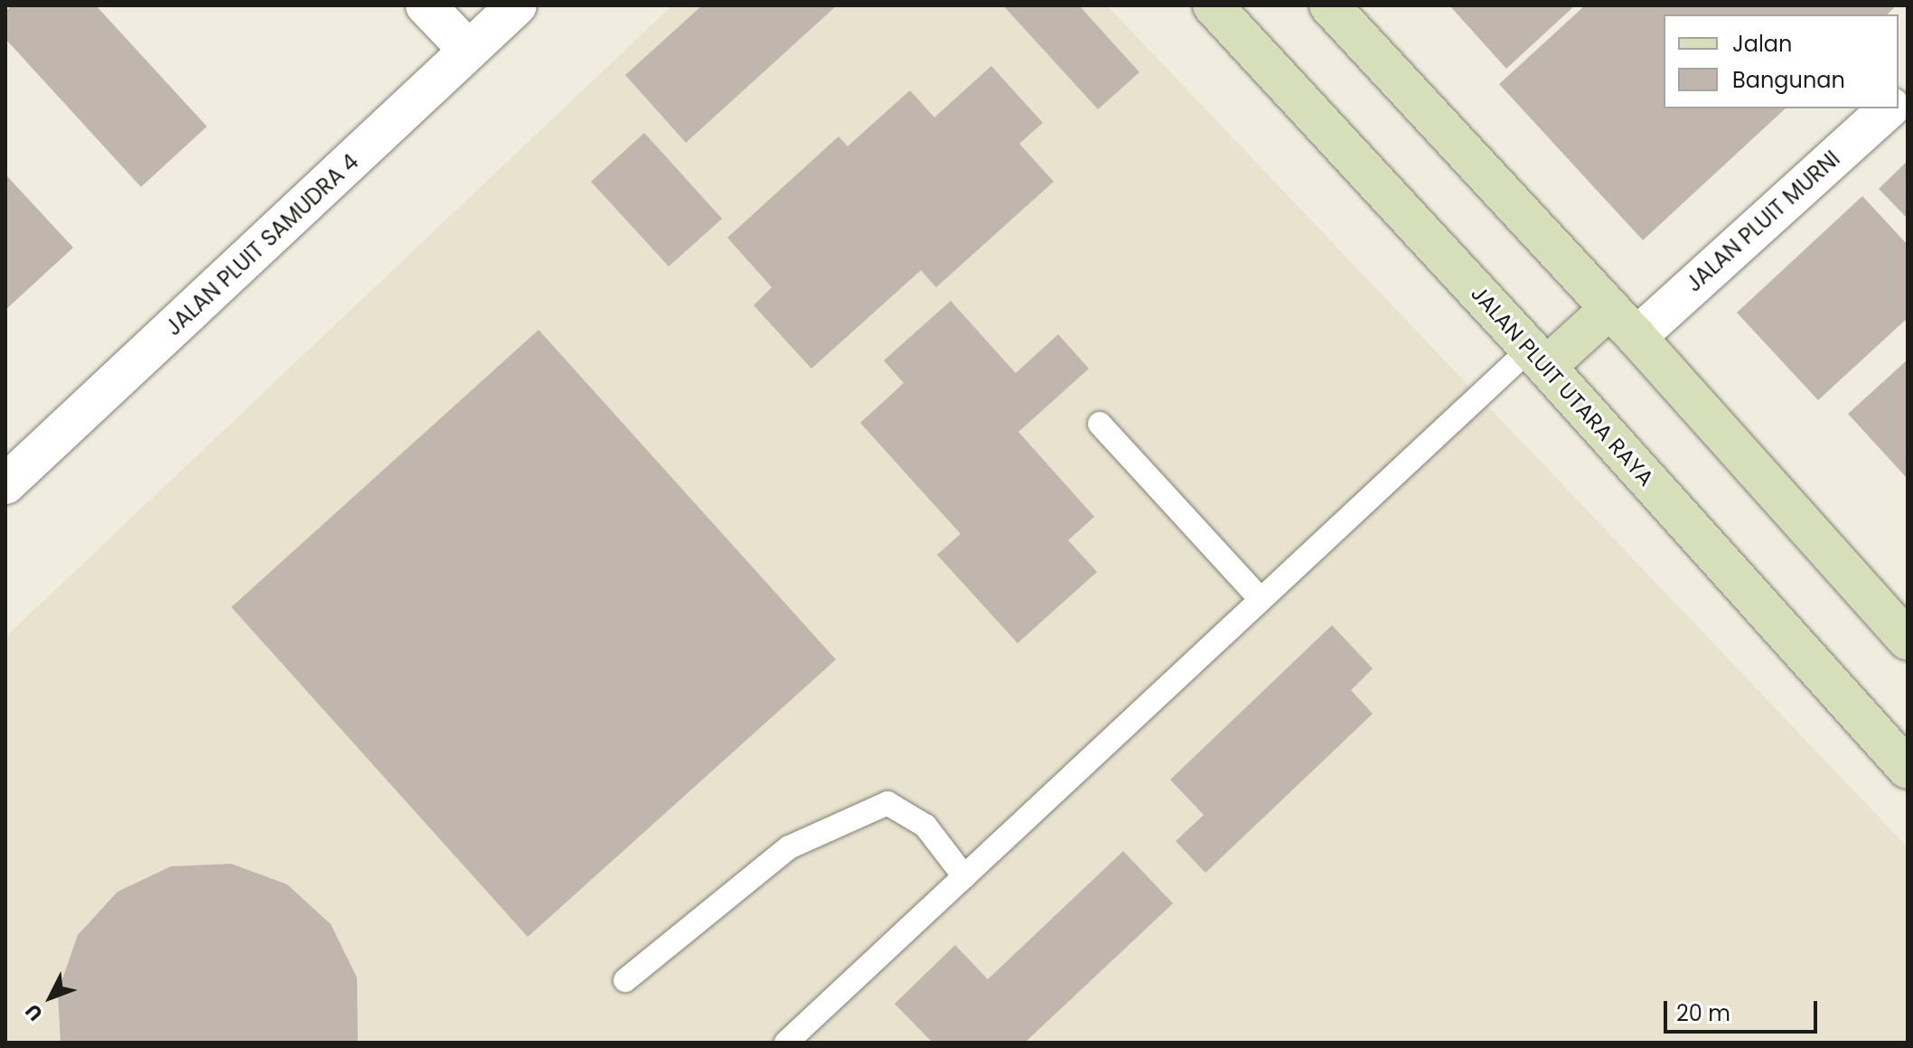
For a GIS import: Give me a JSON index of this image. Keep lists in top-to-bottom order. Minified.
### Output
{"streets":{"street":["JALAN PLUIT MURNI","JALAN PLUIT SAMUDRA 4","JALAN PLUIT UTARA RAYA"]},"legend":["Jalan","Bangunan"],"scale_bar":"20 m","north":"bottom left"}
